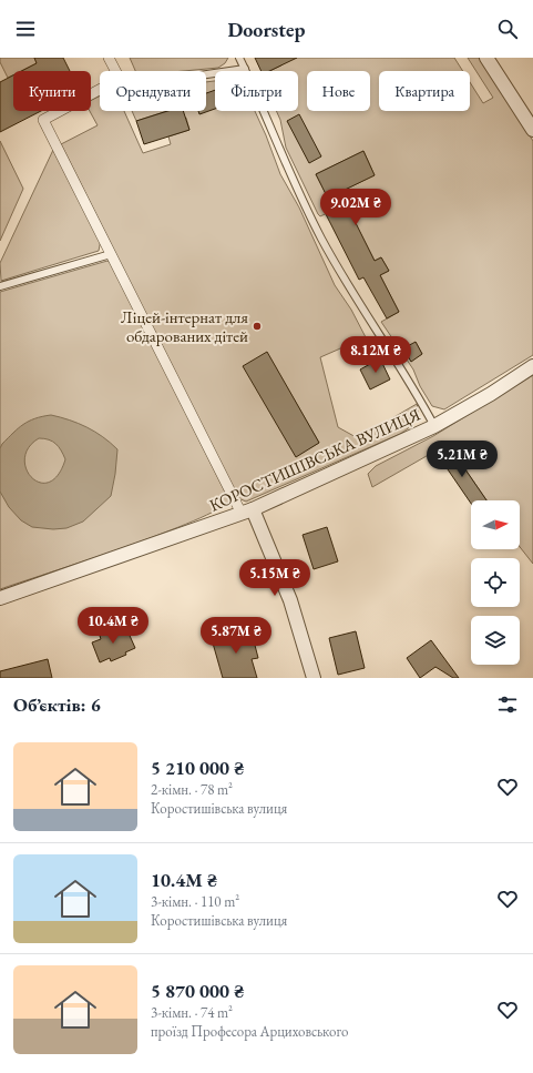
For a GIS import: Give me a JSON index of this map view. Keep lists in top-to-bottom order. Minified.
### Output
{"streets":{"street":["КОРОСТИШІВСЬКА ВУЛИЦЯ"]},"places":["Ліцей-інтернат для обдарованих дітей"],"north":"right","page":{"header":"Doorstep","chip":["Купити","Орендувати","Фільтри","Нове","Квартира"],"price":["9.02M ₴","8.12M ₴","5.21M ₴","5.15M ₴","10.4M ₴","5.87M ₴"],"heading":"Об’єктів: 6","list":[{"name":"5 210 000 ₴","note":"2-кімн. · 78 m² · Коростишівська вулиця"},{"name":"10.4M ₴","note":"3-кімн. · 110 m² · Коростишівська вулиця"},{"name":"5 870 000 ₴","note":"3-кімн. · 74 m² · проїзд Професора Арциховського"}]}}
